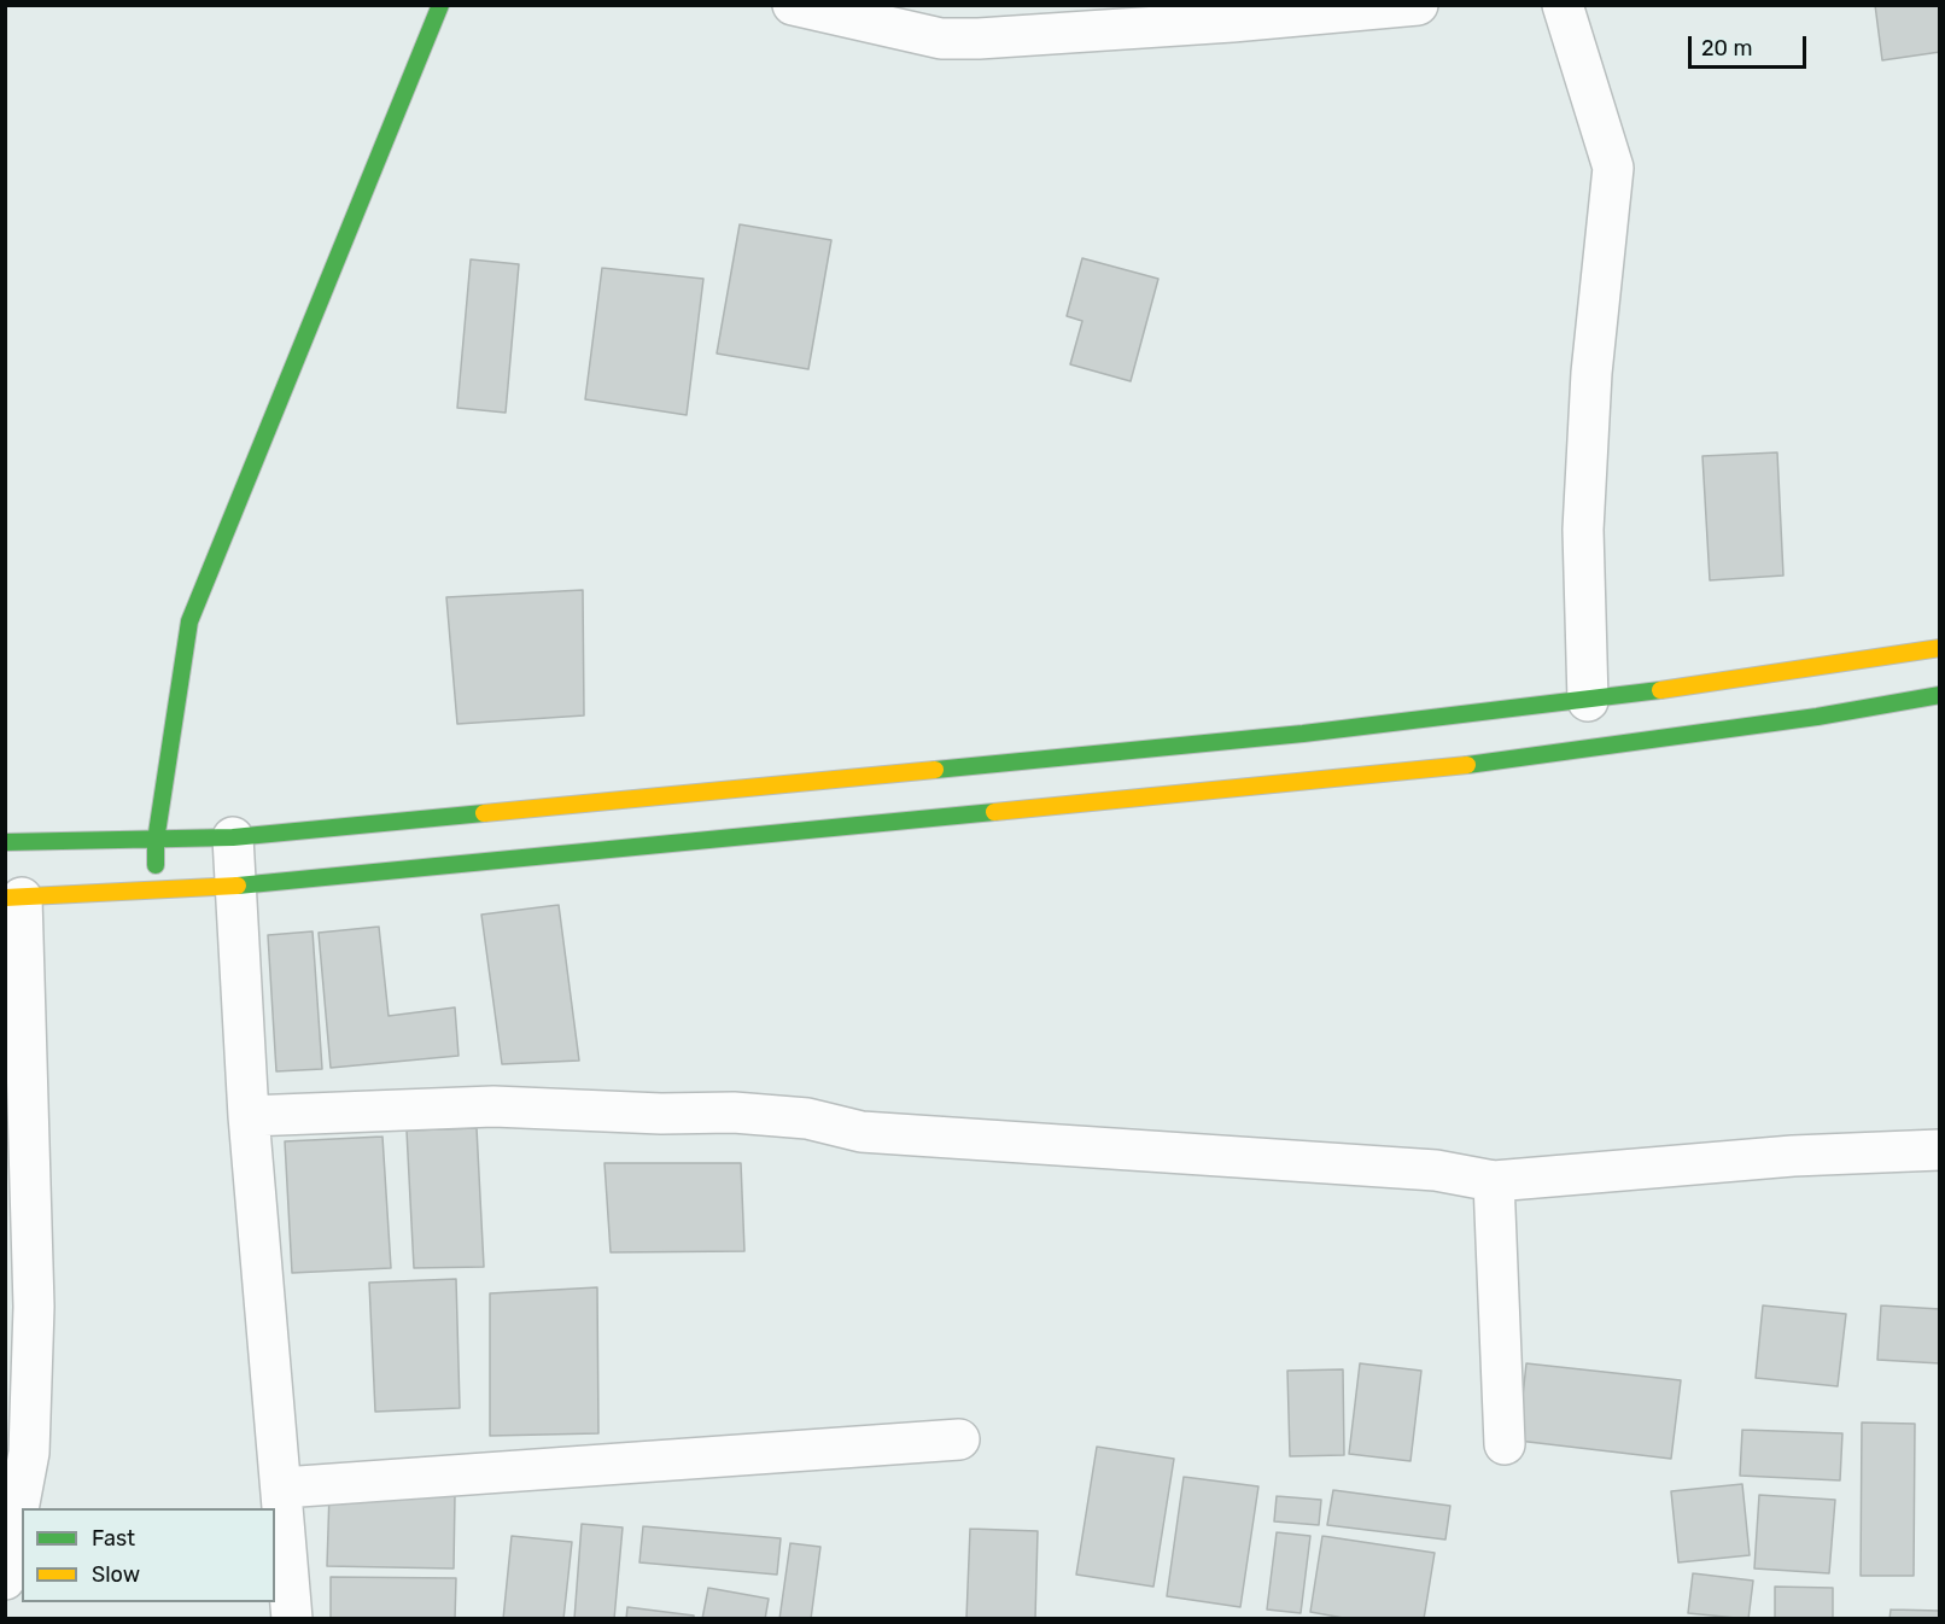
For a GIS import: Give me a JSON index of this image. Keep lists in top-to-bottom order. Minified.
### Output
{"legend":["Fast","Slow"],"scale_bar":"20 m"}
